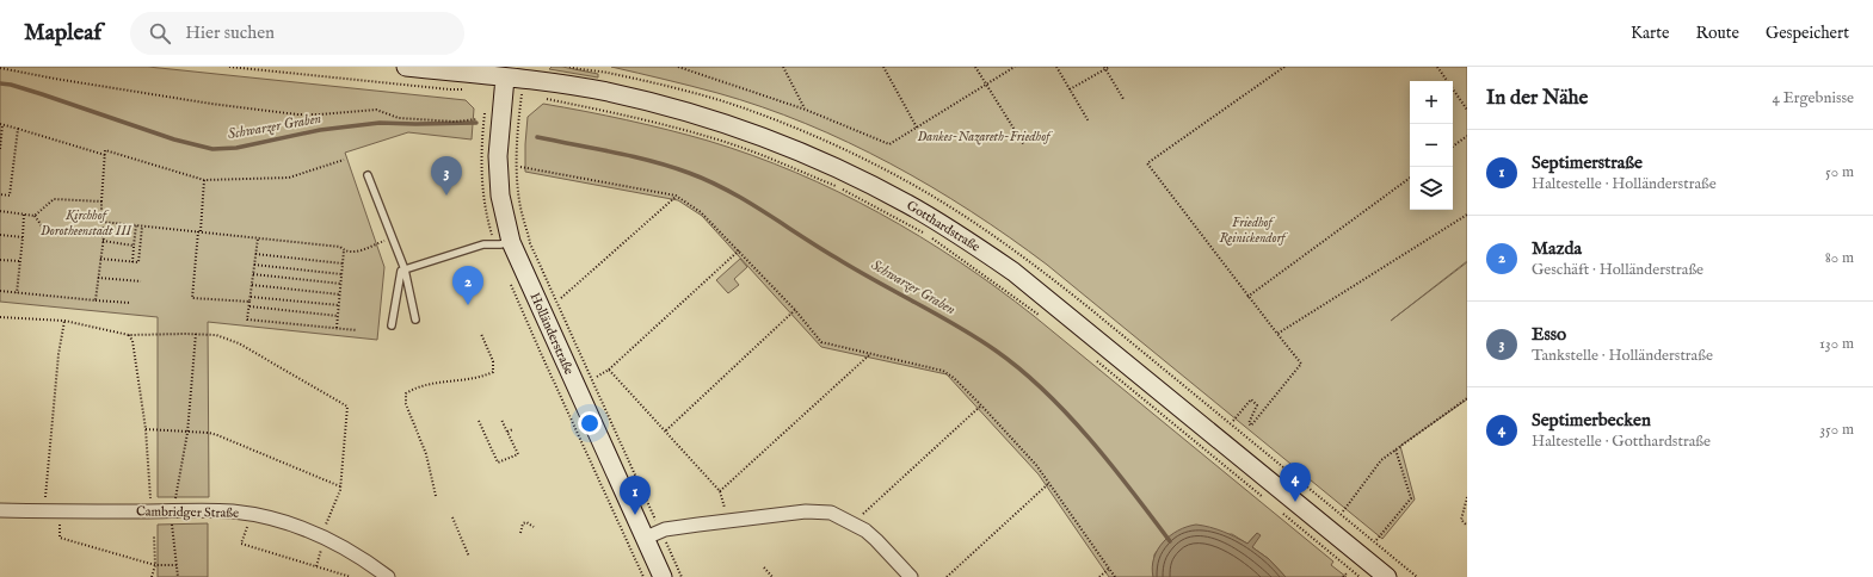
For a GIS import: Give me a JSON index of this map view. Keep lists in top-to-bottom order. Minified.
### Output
{"streets":{"main road":["Gotthardstraße","Holländerstraße"],"street":["Cambridger Straße"]},"crossings":[["Gotthardstraße","Holländerstraße"]],"water":["Schwarzer Graben"],"parks":["Dankes-Nazareth-Friedhof","Kirchhof Dorotheenstadt III","Friedhof Reinickendorf"],"page":{"header":"Mapleaf","search":"Hier suchen","nav":["Karte","Route","Gespeichert"],"heading":["In der Nähe","4 Ergebnisse"],"map_buttons":["+","−"],"list":[{"mark":"1","name":"Septimerstraße","note":"Haltestelle · Holländerstraße","value":"50 m"},{"mark":"2","name":"Mazda","note":"Geschäft · Holländerstraße","value":"80 m"},{"mark":"3","name":"Esso","note":"Tankstelle · Holländerstraße","value":"130 m"},{"mark":"4","name":"Septimerbecken","note":"Haltestelle · Gotthardstraße","value":"350 m"}],"pins":["3","2","4","1"]}}
